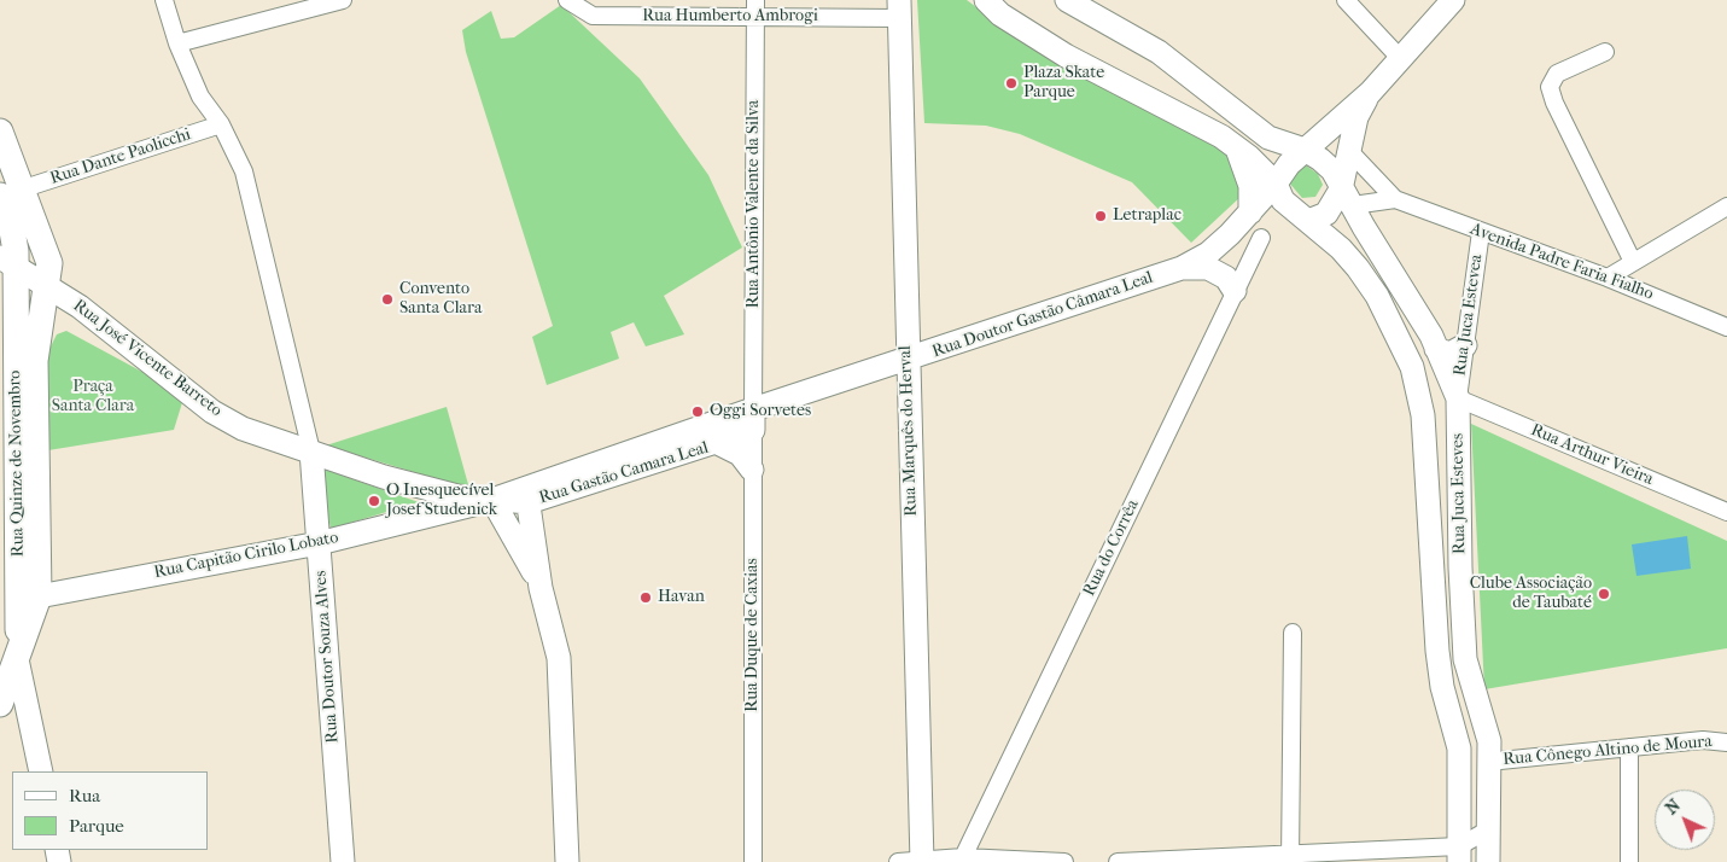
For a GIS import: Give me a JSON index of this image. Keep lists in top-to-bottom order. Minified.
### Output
{"streets":{"main road":["Rua Doutor Gastão Câmara Leal","Rua José Vicente Barreto","Rua Marquês do Herval","Rua Quinze de Novembro","Rua Gastão Camara Leal","Rua Juca Esteves","Rua Capitão Cirilo Lobato","Rua Doutor Souza Alves"],"street":["Rua Humberto Ambrogi","Rua Dante Paolicchi","Rua Antônio Valente da Silva","Avenida Padre Faria Fialho","Rua Juca Estevea","Rua Arthur Vieira","Rua do Corrêa","Rua Duque de Caxias","Rua Cônego Altino de Moura"]},"crossings":[["Rua Humberto Ambrogi","Rua Antônio Valente da Silva"],["Rua Humberto Ambrogi","Rua Marquês do Herval"],["Rua Dante Paolicchi","Rua Quinze de Novembro"],["Rua Antônio Valente da Silva","Rua Doutor Gastão Câmara Leal"],["Rua Antônio Valente da Silva","Rua Gastão Camara Leal"],["Rua Antônio Valente da Silva","Rua Duque de Caxias"],["Avenida Padre Faria Fialho","Rua Doutor Gastão Câmara Leal"],["Avenida Padre Faria Fialho","Rua Juca Estevea"],["Avenida Padre Faria Fialho","Rua Juca Esteves"],["Rua Doutor Gastão Câmara Leal","Rua Marquês do Herval"],["Rua Doutor Gastão Câmara Leal","Rua Gastão Camara Leal"],["Rua Doutor Gastão Câmara Leal","Rua Juca Esteves"],["Rua Doutor Gastão Câmara Leal","Rua do Corrêa"],["Rua Doutor Gastão Câmara Leal","Rua Duque de Caxias"],["Rua Juca Estevea","Rua Arthur Vieira"],["Rua Juca Estevea","Rua Juca Esteves"],["Rua José Vicente Barreto","Rua Quinze de Novembro"],["Rua José Vicente Barreto","Rua Gastão Camara Leal"],["Rua José Vicente Barreto","Rua Capitão Cirilo Lobato"],["Rua José Vicente Barreto","Rua Doutor Souza Alves"],["Rua Arthur Vieira","Rua Juca Esteves"],["Rua Quinze de Novembro","Rua Capitão Cirilo Lobato"],["Rua Gastão Camara Leal","Rua Capitão Cirilo Lobato"],["Rua Gastão Camara Leal","Rua Duque de Caxias"],["Rua Juca Esteves","Rua Cônego Altino de Moura"],["Rua Capitão Cirilo Lobato","Rua Doutor Souza Alves"]],"parks":["Praça Santa Clara"],"places":["Plaza Skate Parque","Letraplac","Convento Santa Clara","Oggi Sorvetes","O Inesquecível Josef Studenick","Clube Associação de Taubaté","Havan"],"legend":["Rua","Parque"],"north":"top left"}
